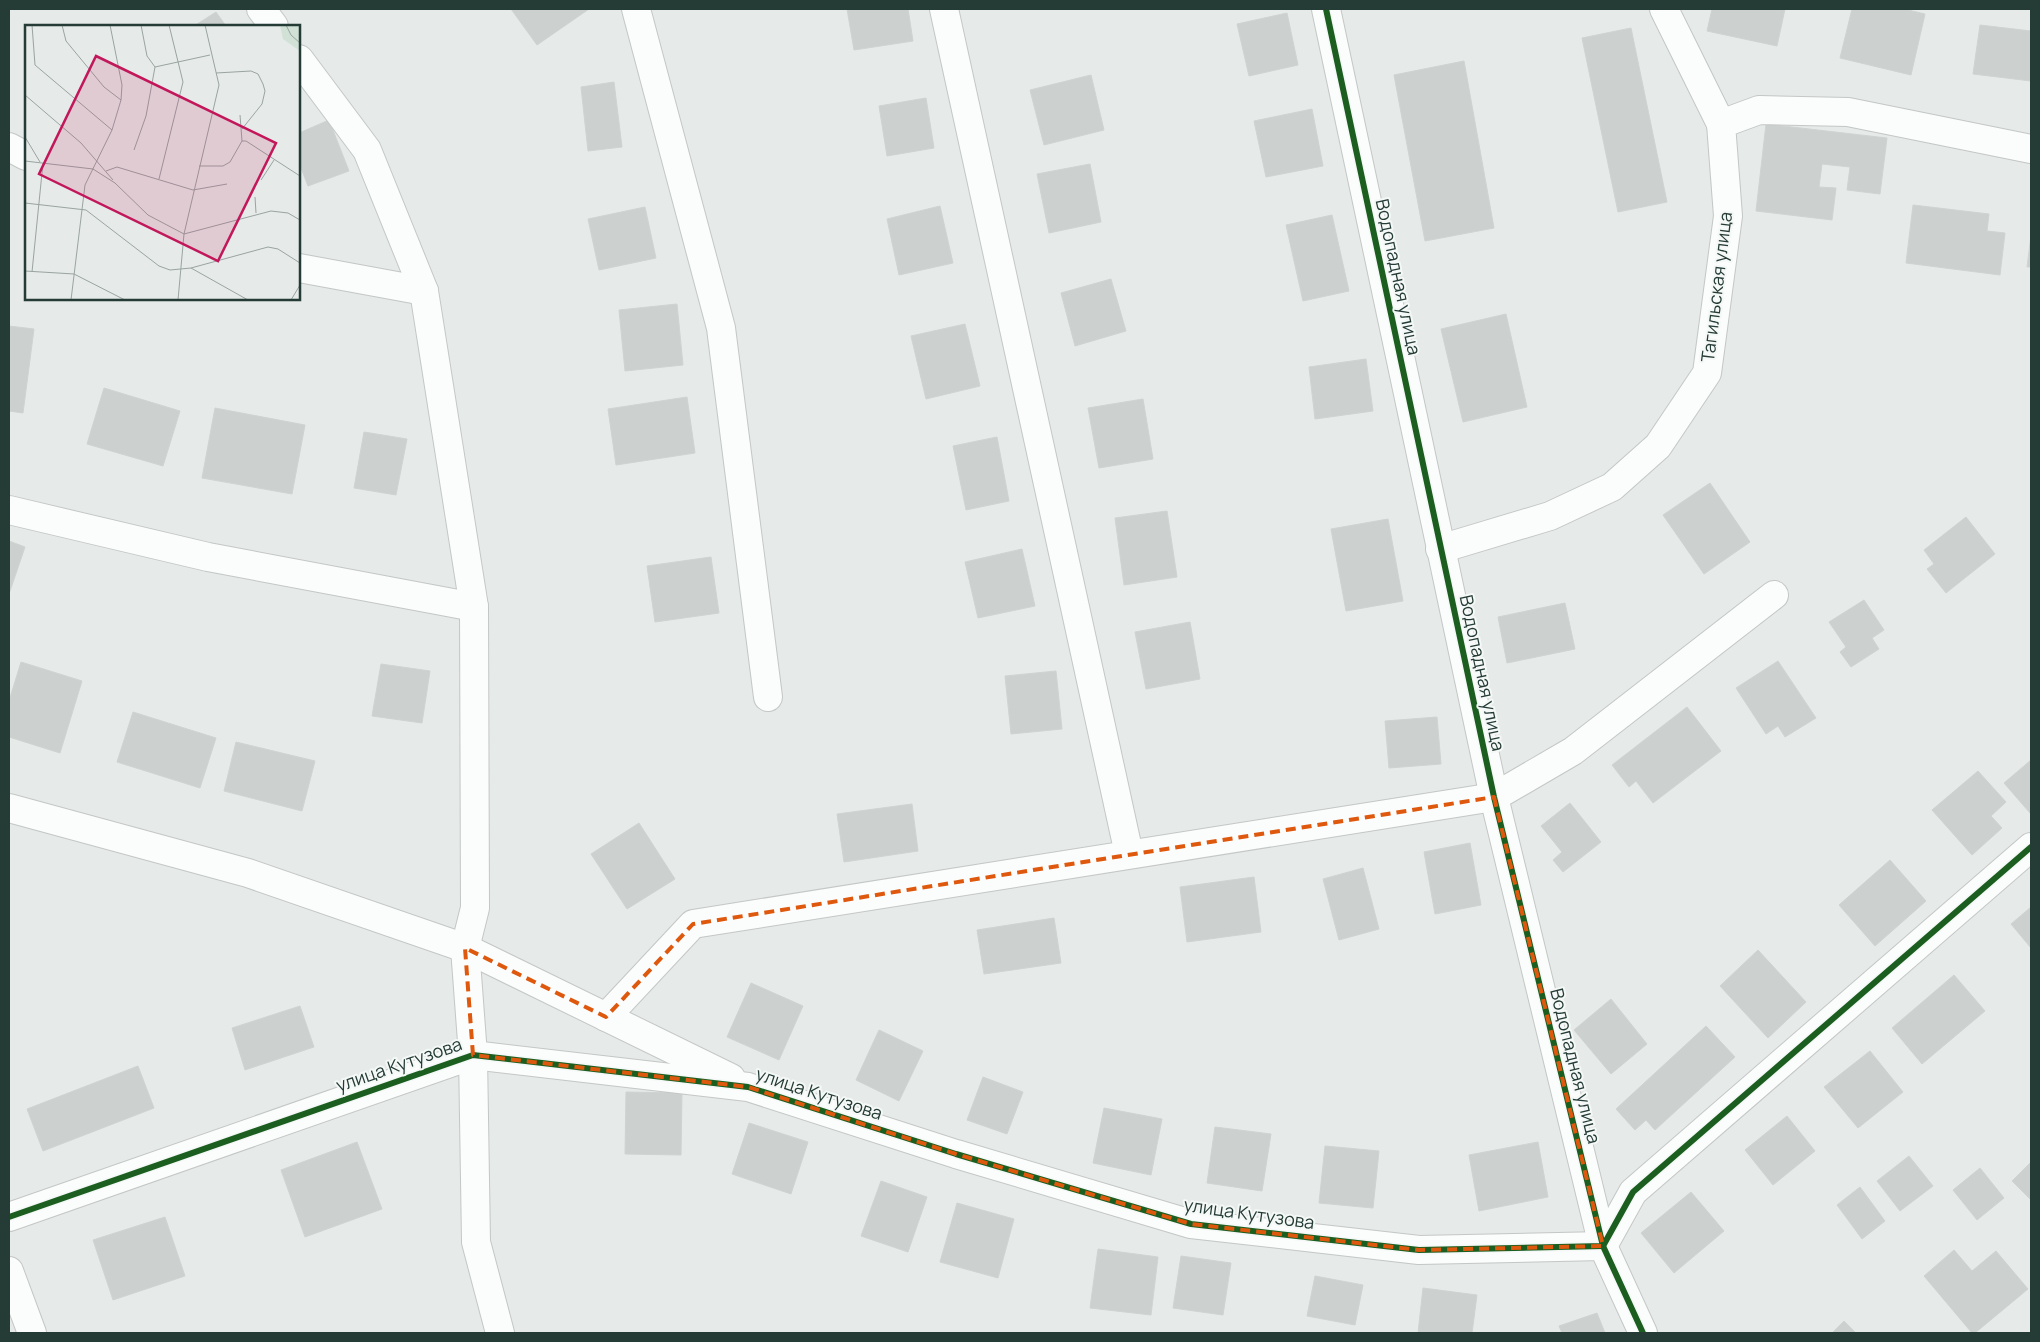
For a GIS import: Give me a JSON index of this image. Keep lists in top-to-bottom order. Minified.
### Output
{"streets":{"street":["Водопадная улица","Тагильская улица","улица Кутузова"]},"crossings":[["Водопадная улица","Тагильская улица"],["Водопадная улица","улица Кутузова"]]}
